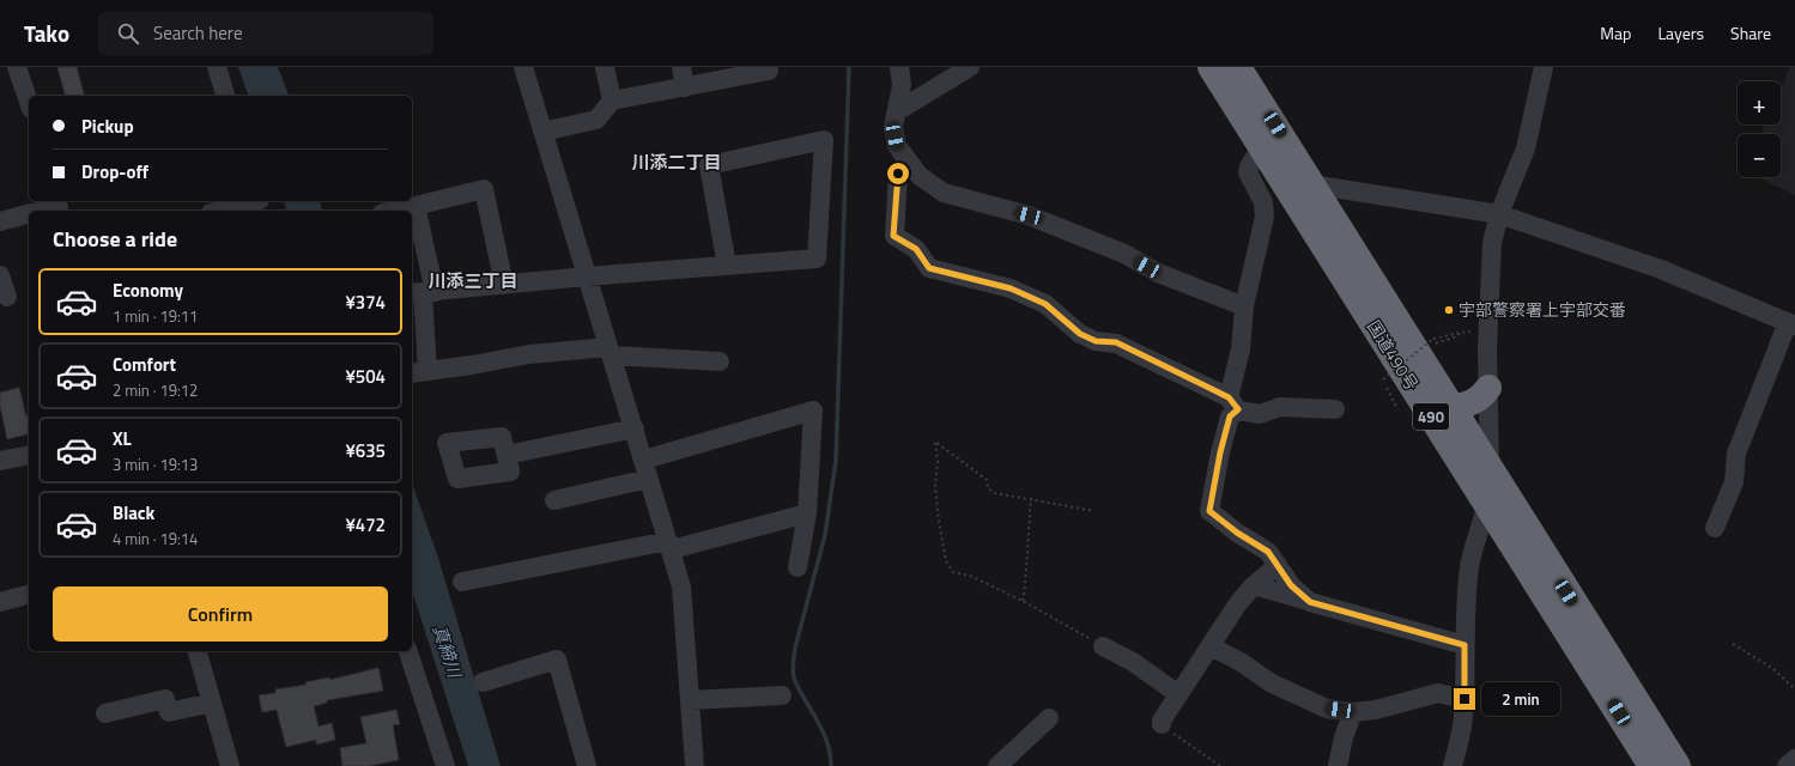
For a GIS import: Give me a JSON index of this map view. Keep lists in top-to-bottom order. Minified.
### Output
{"streets":{"highway":["国道490号","490"]},"districts":["川添二丁目","川添三丁目"],"water":["真締川"],"places":["宇部警察署上宇部交番"],"page":{"header":"Tako","search":"Search here","nav":["Map","Layers","Share"],"map_buttons":["+","−"],"banner":["Pickup","Drop-off"],"heading":"Choose a ride","list":[{"name":"Economy","note":"1 min · 19:11","value":"¥374"},{"name":"Comfort","note":"2 min · 19:12","value":"¥504"},{"name":"XL","note":"3 min · 19:13","value":"¥635"},{"name":"Black","note":"4 min · 19:14","value":"¥472"}],"buttons":"Confirm","bubble":"2 min"}}
